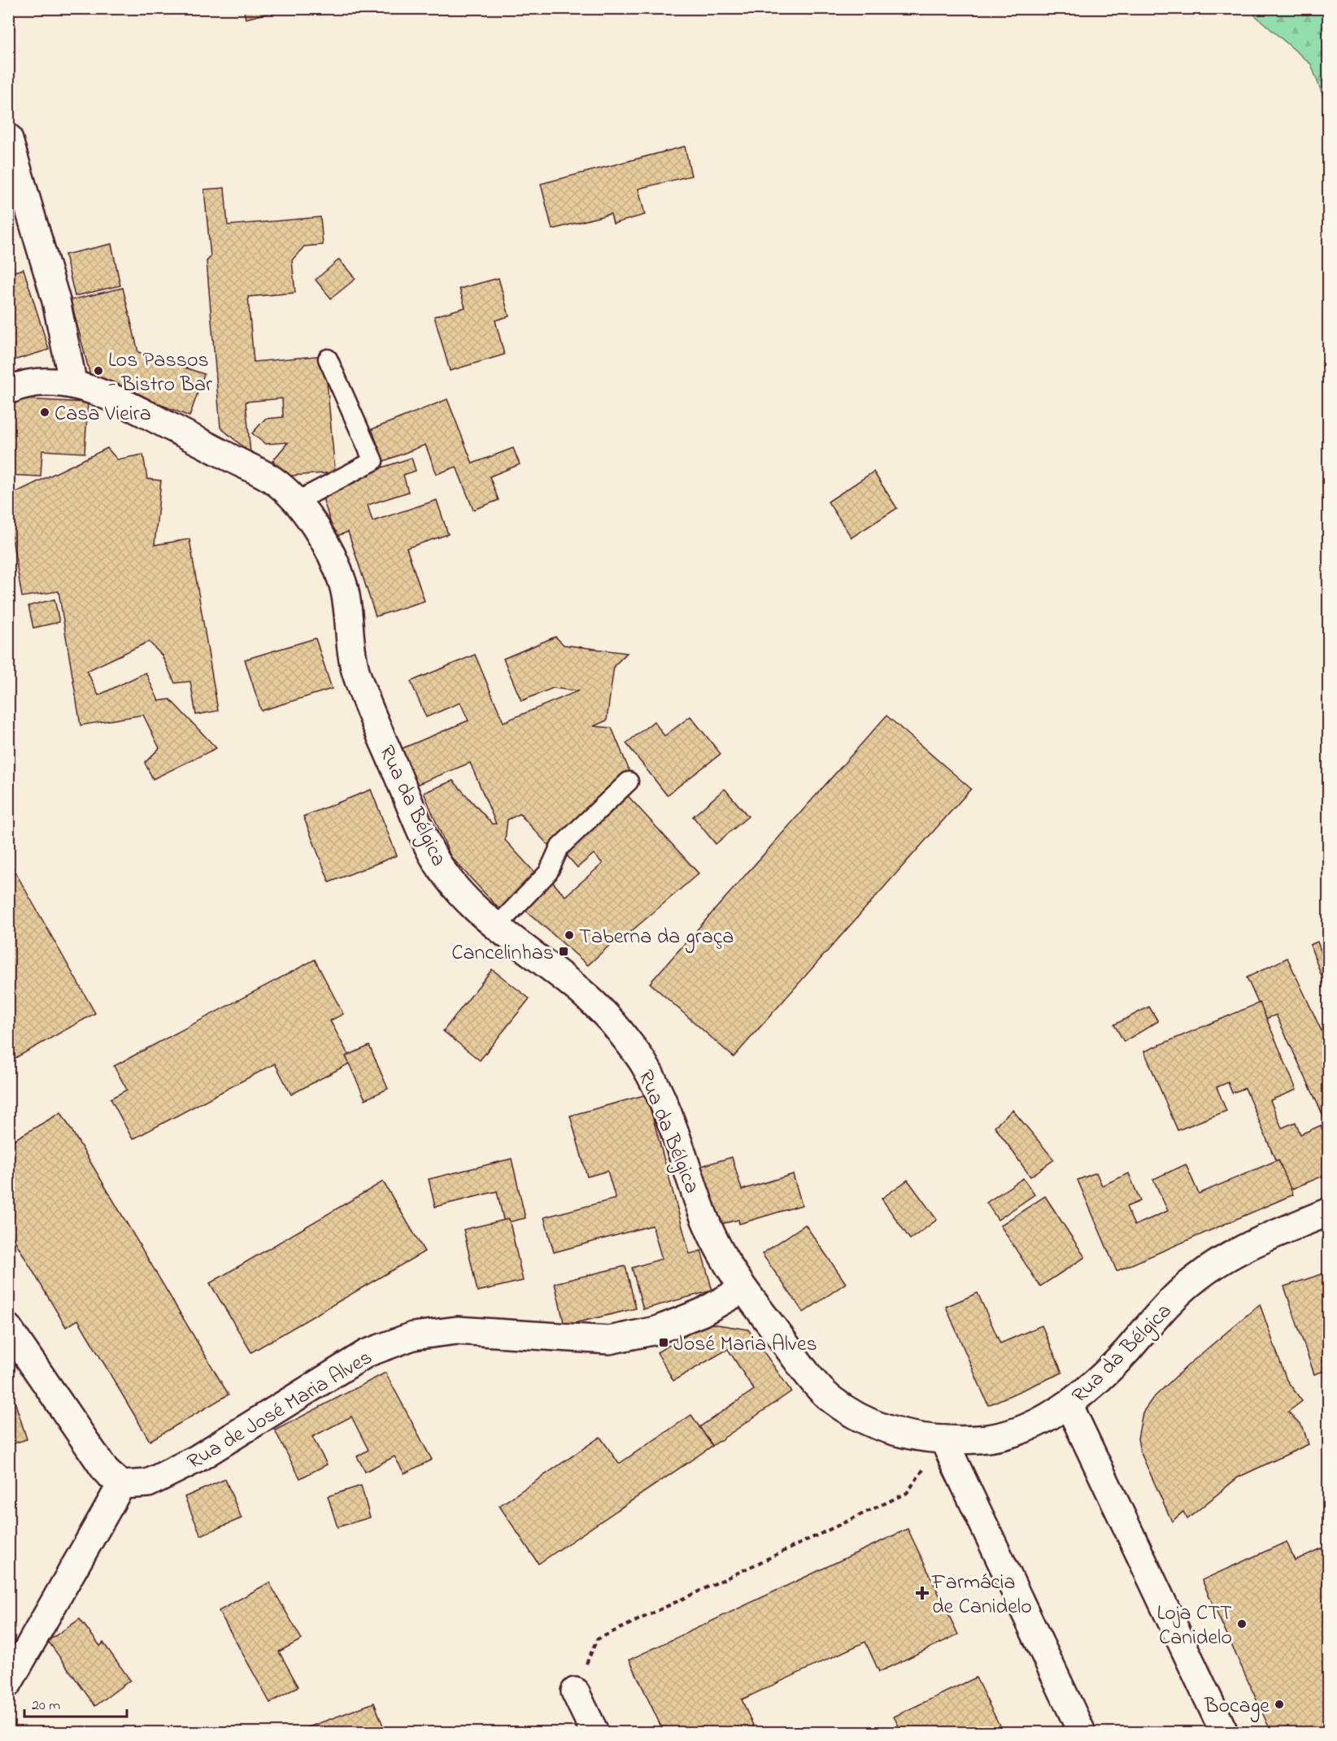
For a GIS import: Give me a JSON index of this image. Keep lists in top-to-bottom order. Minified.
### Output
{"streets":{"main road":["Rua da Bélgica","Rua de José Maria Alves"]},"crossings":[["Rua da Bélgica","Rua de José Maria Alves"]],"places":{"other":["Los Passos - Bistro Bar","Casa Vieira","Taberna da graça","Loja CTT Canidelo","Bocage"],"transit":["Cancelinhas","José Maria Alves"],"health":["Farmácia de Canidelo"]},"scale_bar":"20 m"}
